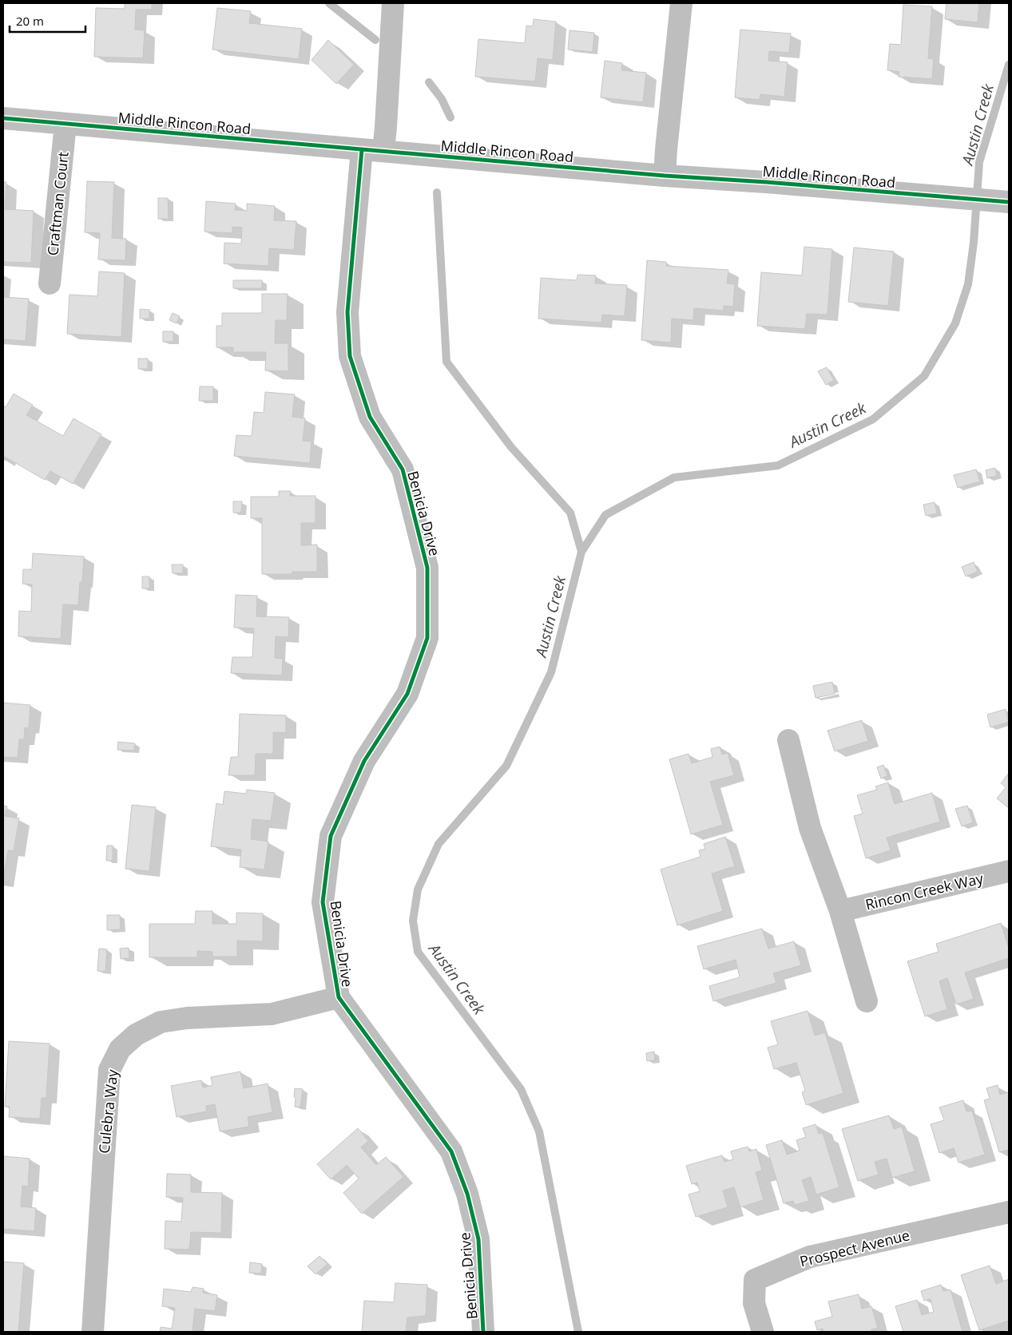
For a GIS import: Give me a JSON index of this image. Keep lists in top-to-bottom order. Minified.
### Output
{"streets":{"street":["Middle Rincon Road","Craftman Court","Benicia Drive","Rincon Creek Way","Culebra Way","Prospect Avenue"]},"crossings":[["Middle Rincon Road","Craftman Court"],["Middle Rincon Road","Benicia Drive"],["Benicia Drive","Culebra Way"]],"water":["Austin Creek"],"scale_bar":"20 m"}
